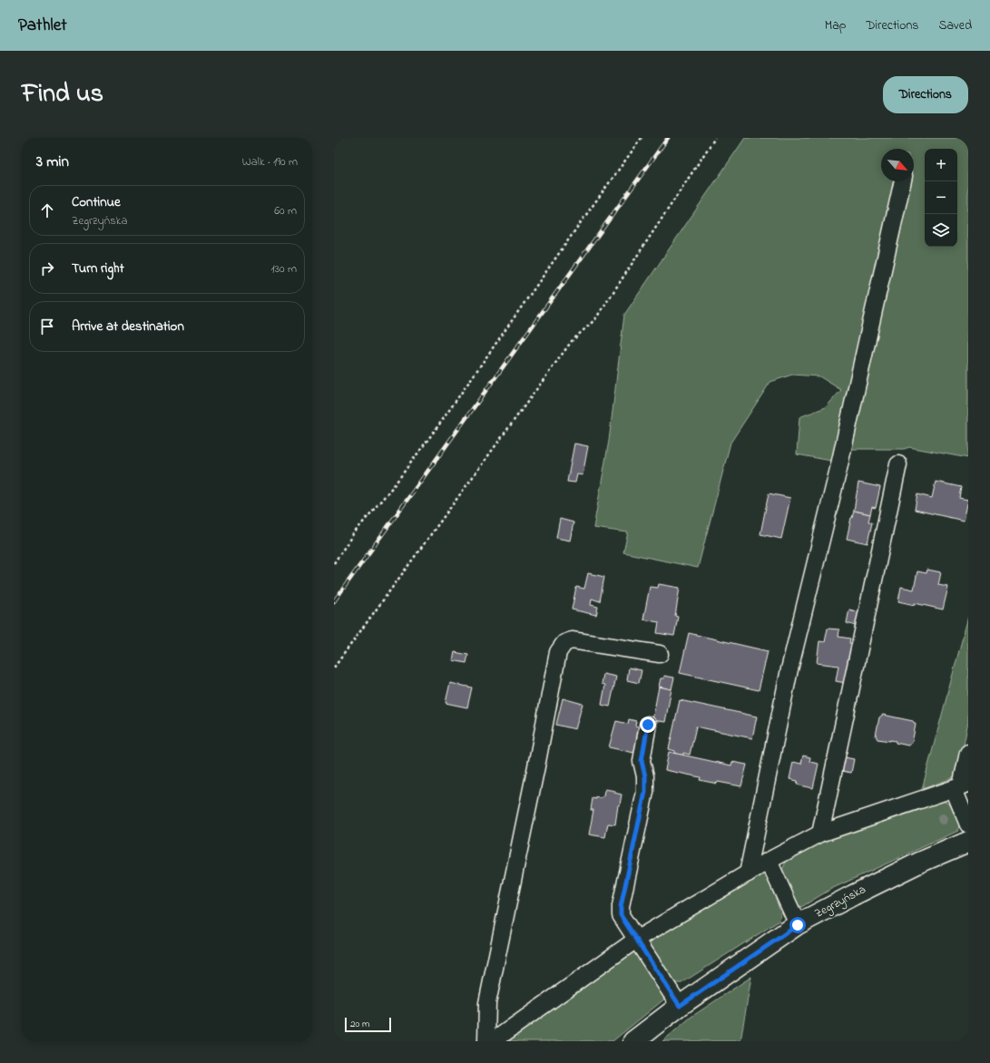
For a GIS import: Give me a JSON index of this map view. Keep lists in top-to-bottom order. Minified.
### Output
{"streets":{"main road":["Zegrzyńska"]},"scale_bar":"20 m","north":"bottom right","page":{"header":"Pathlet","nav":["Map","Directions","Saved"],"title":"Find us","buttons":"Directions","heading":["3 min","Walk · 190 m"],"map_buttons":["+","−"],"list":[["Continue","Zegrzyńska","60 m"],["Turn right","130 m"],"Arrive at destination"],"scale":"20 m"}}
